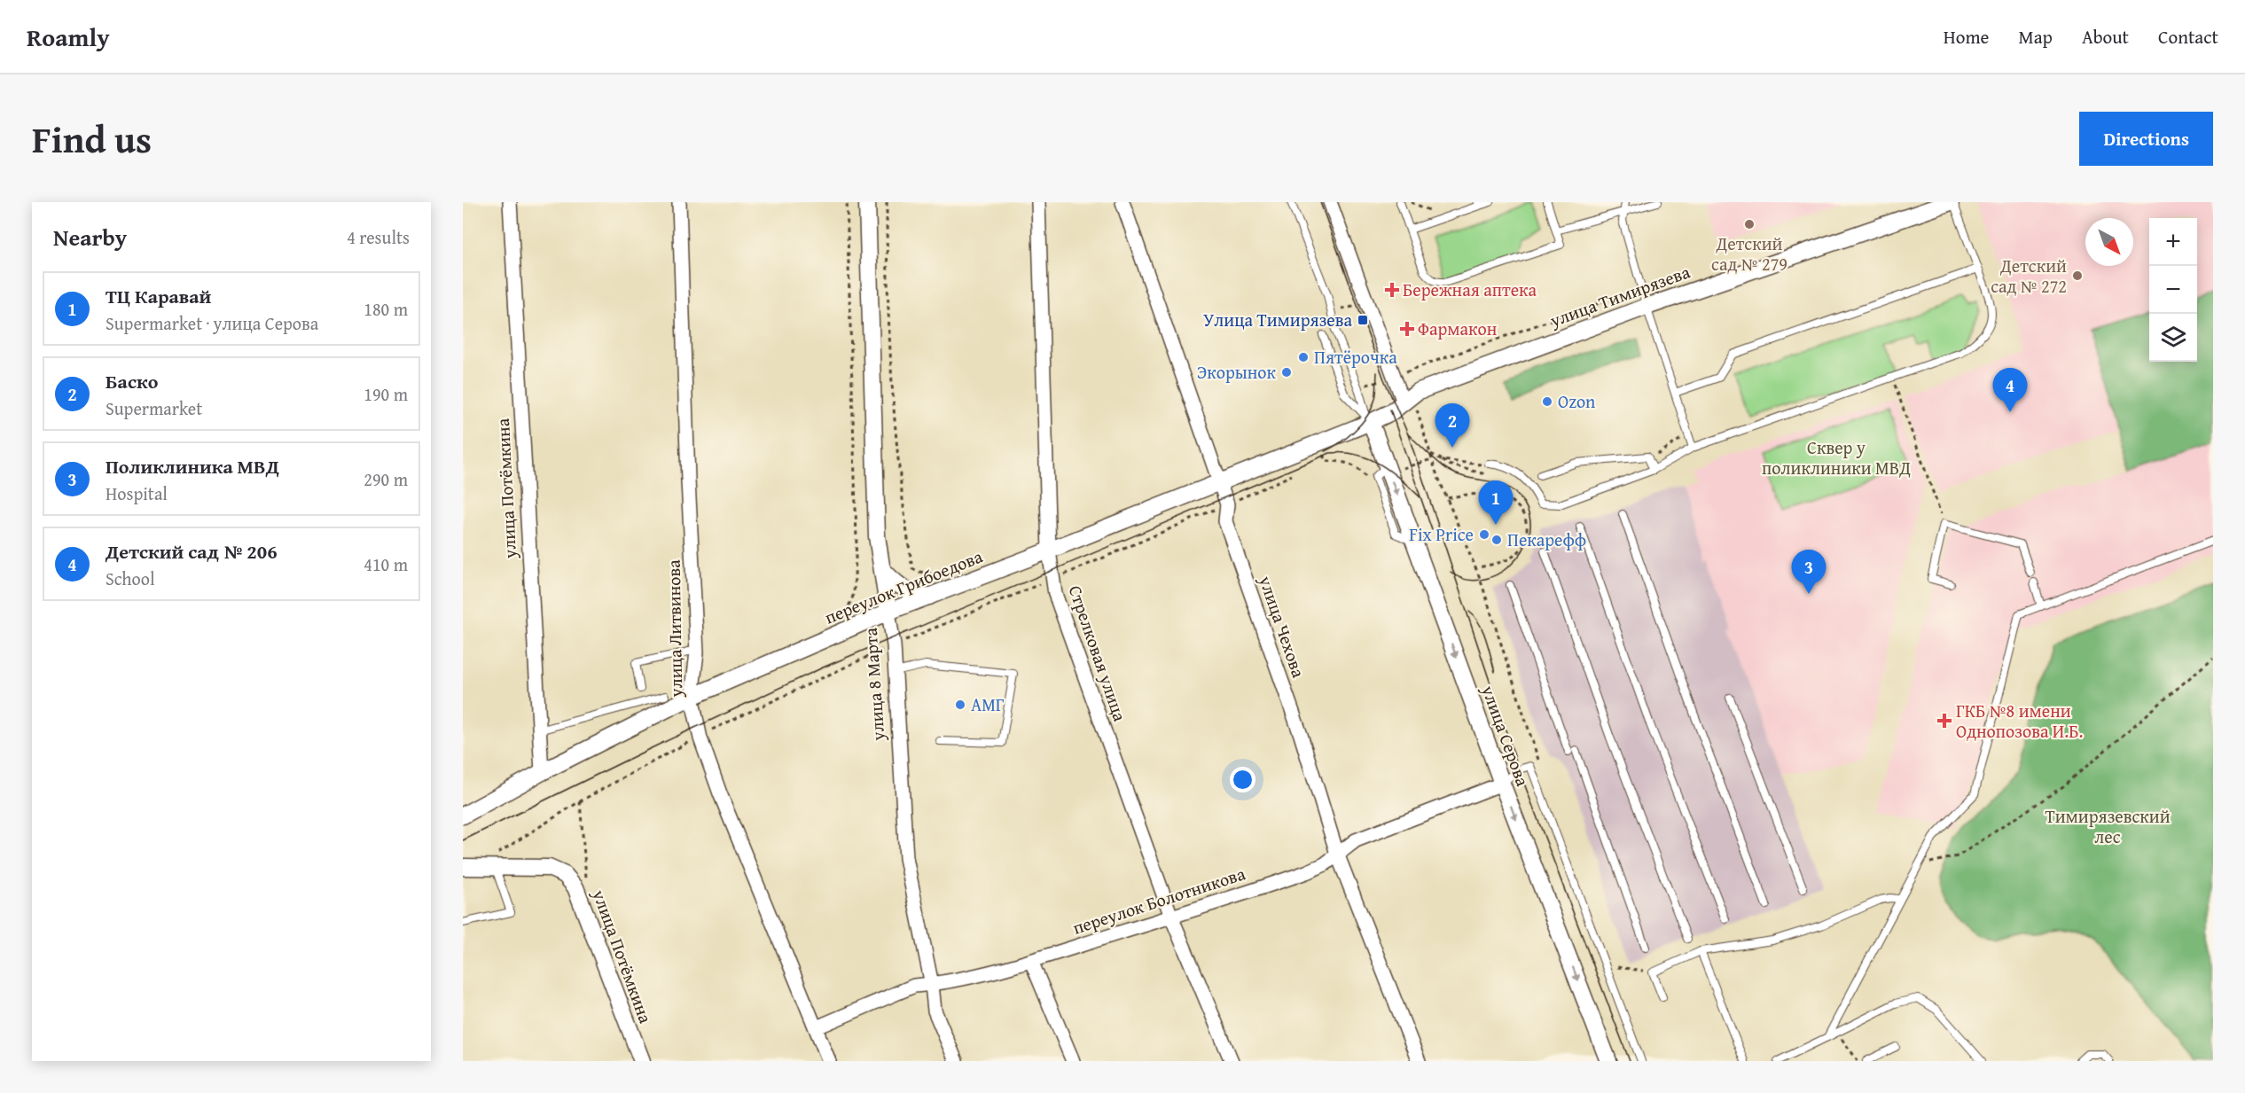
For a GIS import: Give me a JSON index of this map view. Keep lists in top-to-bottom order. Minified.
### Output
{"streets":{"street":["улица Тимирязева","улица Потёмкина","переулок Грибоедова","улица Чехова","улица Литвинова","Стрелковая улица","улица 8 Марта","улица Серова","переулок Болотникова"]},"crossings":[["улица Тимирязева","переулок Грибоедова"],["улица Тимирязева","улица Серова"],["улица Потёмкина","переулок Грибоедова"],["переулок Грибоедова","улица Чехова"],["переулок Грибоедова","улица Литвинова"],["переулок Грибоедова","Стрелковая улица"],["переулок Грибоедова","улица 8 Марта"],["переулок Грибоедова","улица Серова"],["улица Чехова","переулок Болотникова"],["улица Литвинова","переулок Болотникова"],["Стрелковая улица","переулок Болотникова"],["улица 8 Марта","переулок Болотникова"],["улица Серова","переулок Болотникова"]],"one_way":["улица Серова"],"parks":["Сквер у поликлиники МВД","Тимирязевский лес"],"places":{"other":["Детский сад № 279","Детский сад № 272","Пятёрочка","Экорынок","Ozon","Fix Price","Пекарефф","АМГ"],"health":["Бережная аптека","Фармакон","ГКБ №8 имени Однопозова И.Б."],"transit":["Улица Тимирязева"]},"north":"bottom right","page":{"header":"Roamly","nav":["Home","Map","About","Contact"],"title":"Find us","buttons":"Directions","heading":["Nearby","4 results"],"map_buttons":["+","−"],"list":[{"mark":"1","name":"ТЦ Каравай","note":"Supermarket · улица Серова","value":"180 m"},{"mark":"2","name":"Баско","note":"Supermarket","value":"190 m"},{"mark":"3","name":"Поликлиника МВД","note":"Hospital","value":"290 m"},{"mark":"4","name":"Детский сад № 206","note":"School","value":"410 m"}],"pins":["4","2","1","3"]}}
